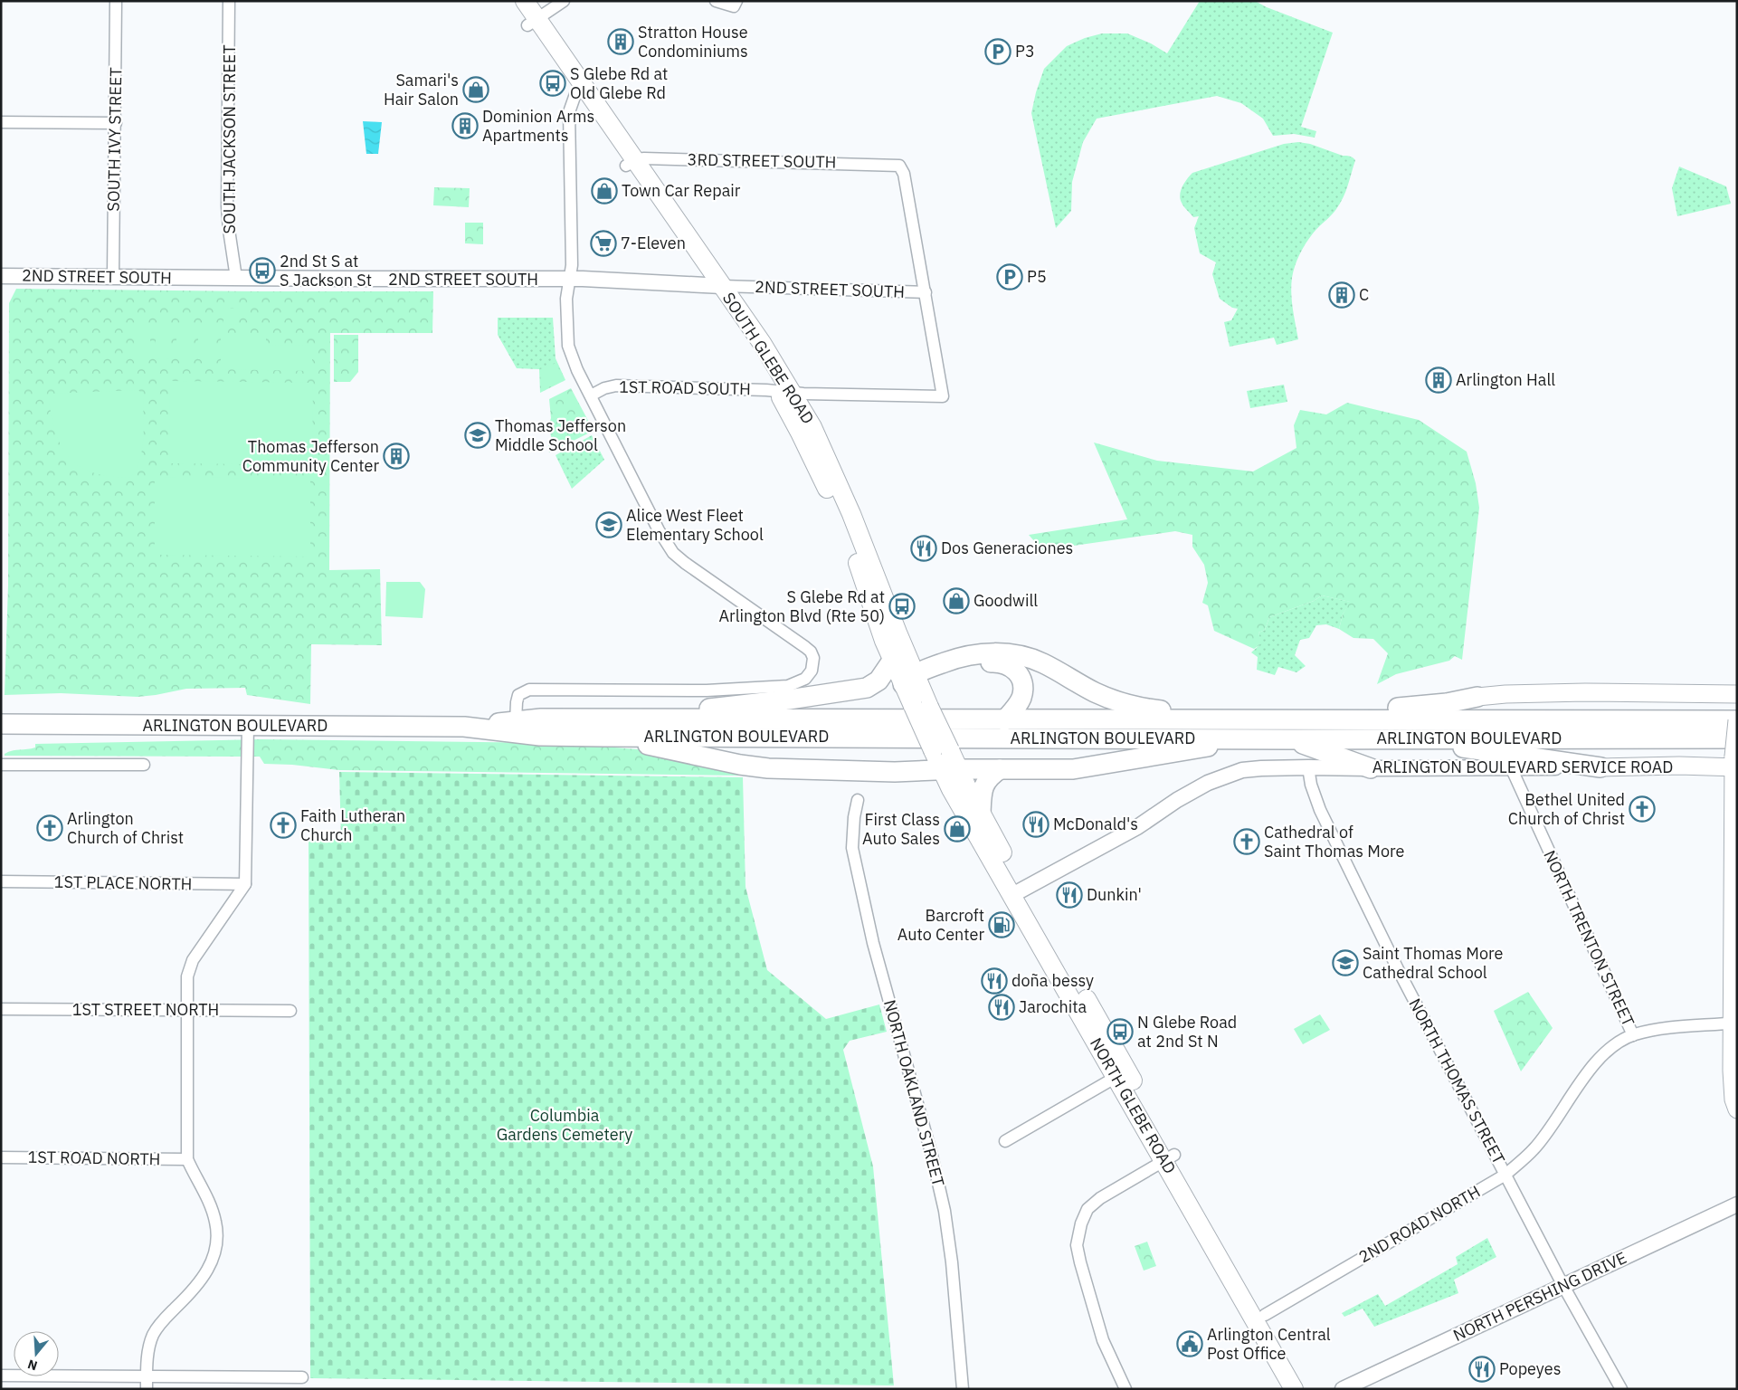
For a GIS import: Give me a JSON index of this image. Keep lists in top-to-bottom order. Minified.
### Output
{"streets":{"highway":["ARLINGTON BOULEVARD"],"main road":["SOUTH GLEBE ROAD","ARLINGTON BOULEVARD SERVICE ROAD","NORTH GLEBE ROAD"],"street":["SOUTH IVY STREET","SOUTH JACKSON STREET","3RD STREET SOUTH","2ND STREET SOUTH","1ST ROAD SOUTH","1ST PLACE NORTH","NORTH TRENTON STREET","1ST STREET NORTH","NORTH THOMAS STREET","NORTH OAKLAND STREET","1ST ROAD NORTH","2ND ROAD NORTH","NORTH PERSHING DRIVE"]},"crossings":[["SOUTH IVY STREET","2ND STREET SOUTH"],["SOUTH JACKSON STREET","2ND STREET SOUTH"],["3RD STREET SOUTH","2ND STREET SOUTH"],["3RD STREET SOUTH","SOUTH GLEBE ROAD"],["3RD STREET SOUTH","1ST ROAD SOUTH"],["2ND STREET SOUTH","SOUTH GLEBE ROAD"],["2ND STREET SOUTH","1ST ROAD SOUTH"],["SOUTH GLEBE ROAD","1ST ROAD SOUTH"],["SOUTH GLEBE ROAD","NORTH GLEBE ROAD"],["ARLINGTON BOULEVARD","ARLINGTON BOULEVARD SERVICE ROAD"],["ARLINGTON BOULEVARD SERVICE ROAD","NORTH TRENTON STREET"],["ARLINGTON BOULEVARD SERVICE ROAD","NORTH THOMAS STREET"],["ARLINGTON BOULEVARD SERVICE ROAD","NORTH GLEBE ROAD"],["NORTH TRENTON STREET","2ND ROAD NORTH"],["NORTH THOMAS STREET","2ND ROAD NORTH"],["NORTH THOMAS STREET","NORTH PERSHING DRIVE"],["NORTH GLEBE ROAD","2ND ROAD NORTH"]],"parks":["Columbia Gardens Cemetery"],"places":{"building":["Stratton House Condominiums","Dominion Arms Apartments","C","Arlington Hall","Thomas Jefferson Community Center"],"parking":["P3","P5"],"bus stop":["S Glebe Rd at Old Glebe Rd","2nd St S at S Jackson St","S Glebe Rd at Arlington Blvd (Rte 50)","N Glebe Road at 2nd St N"],"shop":["Samari's Hair Salon","Town Car Repair","Goodwill","First Class Auto Sales"],"supermarket":["7-Eleven"],"school or university":["Thomas Jefferson Middle School","Alice West Fleet Elementary School","Saint Thomas More Cathedral School"],"restaurant":["Dos Generaciones","McDonald's","Dunkin'","doña bessy","Jarochita","Popeyes"],"church":["Bethel United Church of Christ","Faith Lutheran Church","Arlington Church of Christ","Cathedral of Saint Thomas More"],"fuel station":["Barcroft Auto Center"],"public building":["Arlington Central Post Office"]},"north":"bottom"}
